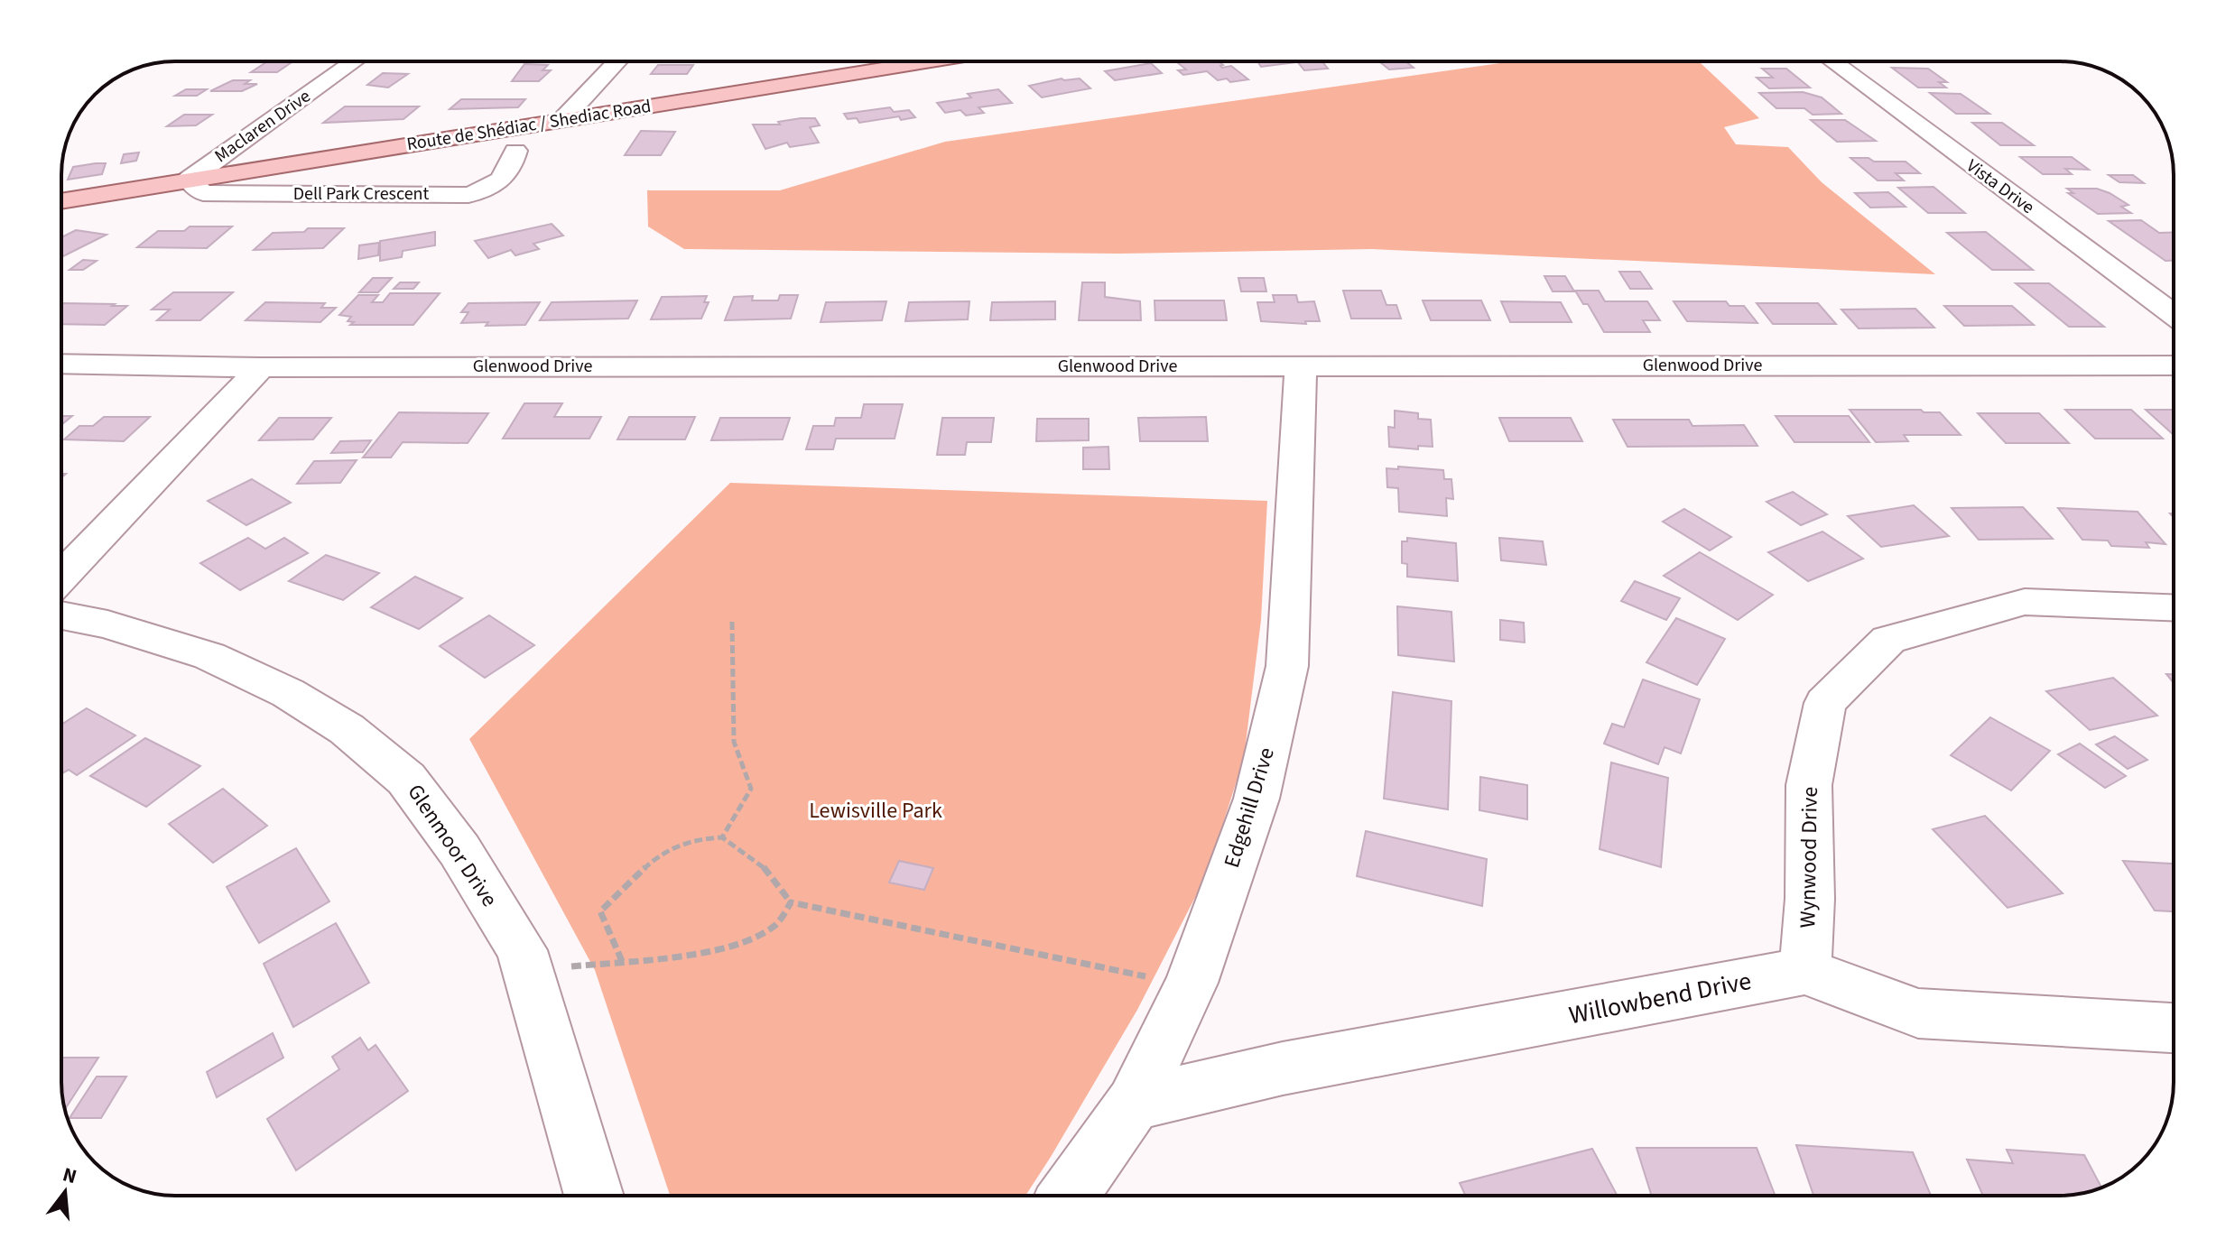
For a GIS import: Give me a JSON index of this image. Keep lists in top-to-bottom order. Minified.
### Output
{"streets":{"main road":["Route de Shédiac / Shediac Road"],"street":["Maclaren Drive","Vista Drive","Dell Park Crescent","Glenwood Drive","Edgehill Drive","Glenmoor Drive","Wynwood Drive","Willowbend Drive"]},"crossings":[["Route de Shédiac / Shediac Road","Maclaren Drive"],["Route de Shédiac / Shediac Road","Dell Park Crescent"],["Maclaren Drive","Dell Park Crescent"],["Glenwood Drive","Edgehill Drive"],["Edgehill Drive","Willowbend Drive"],["Wynwood Drive","Willowbend Drive"]],"parks":["Lewisville Park"],"north":"top"}
